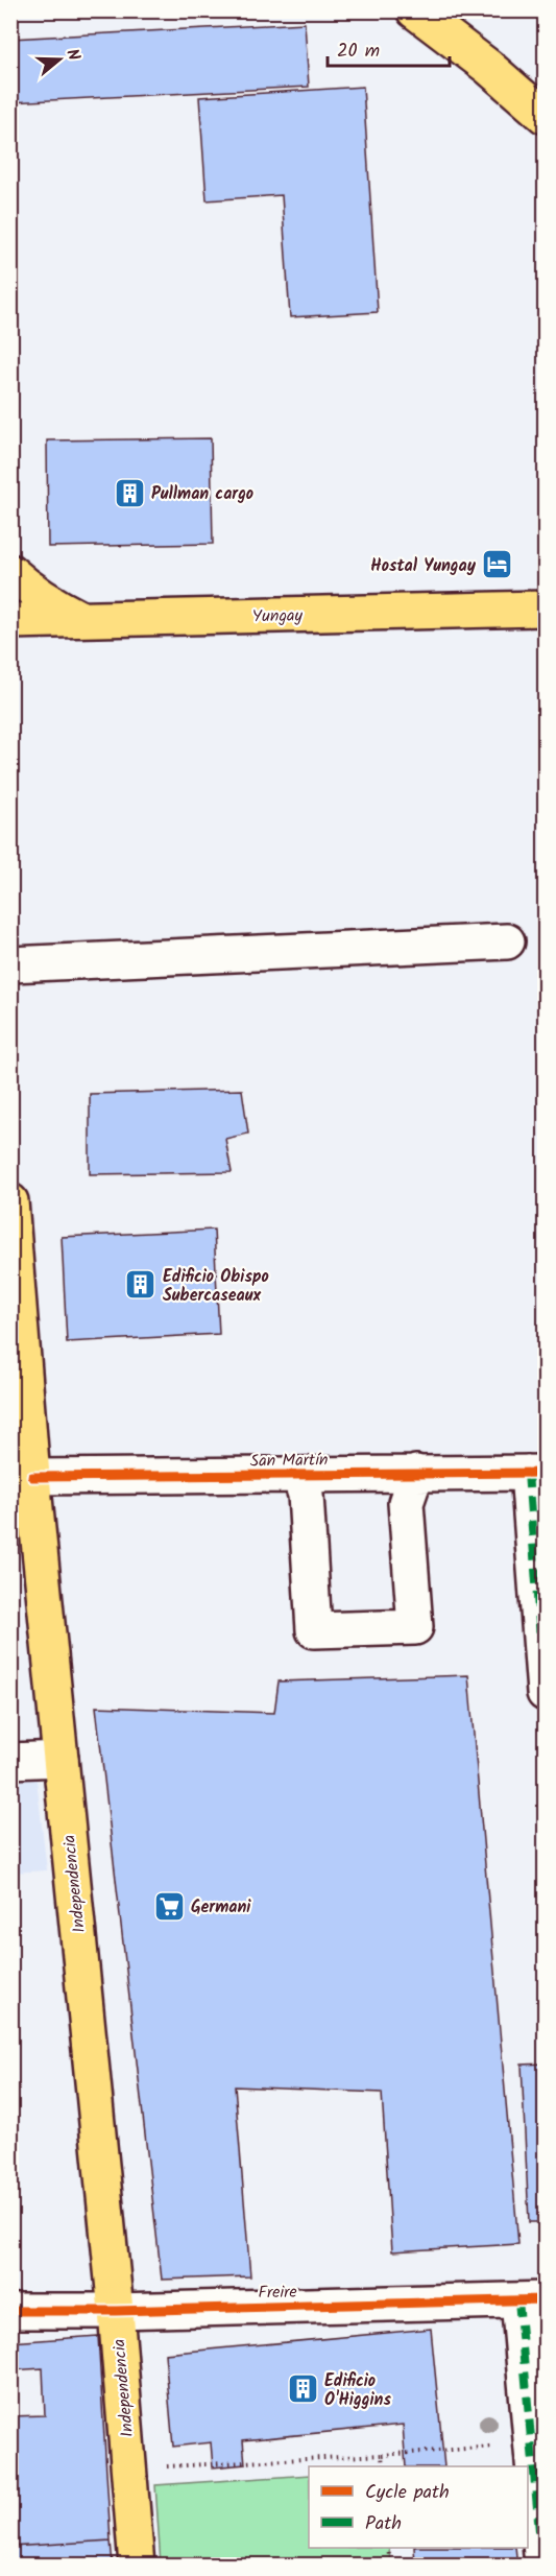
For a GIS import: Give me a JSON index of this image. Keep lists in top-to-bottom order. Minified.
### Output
{"streets":{"main road":["Yungay","Independencia"],"street":["San Martín","Freire"]},"crossings":[["San Martín","Independencia"],["Independencia","Freire"]],"places":{"building":["Pullman cargo","Edificio Obispo Subercaseaux","Edificio O'Higgins"],"hotel":["Hostal Yungay"],"supermarket":["Germani"]},"legend":["Cycle path","Path"],"scale_bar":"20 m","north":"right"}
